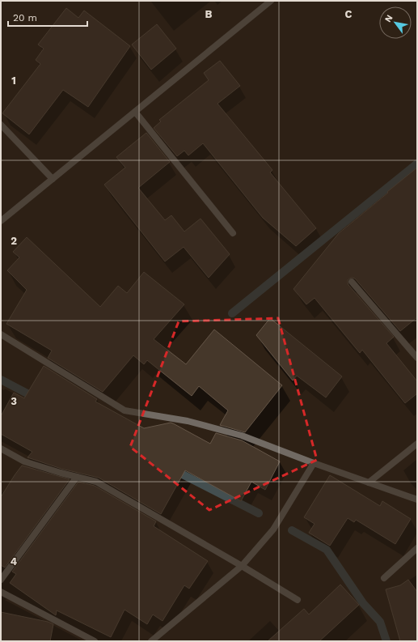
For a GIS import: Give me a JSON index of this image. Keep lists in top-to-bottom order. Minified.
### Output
{"scale_bar":"20 m","north":"top left","grid":{"columns":["B","C"],"rows":["1","2","3","4"]}}
